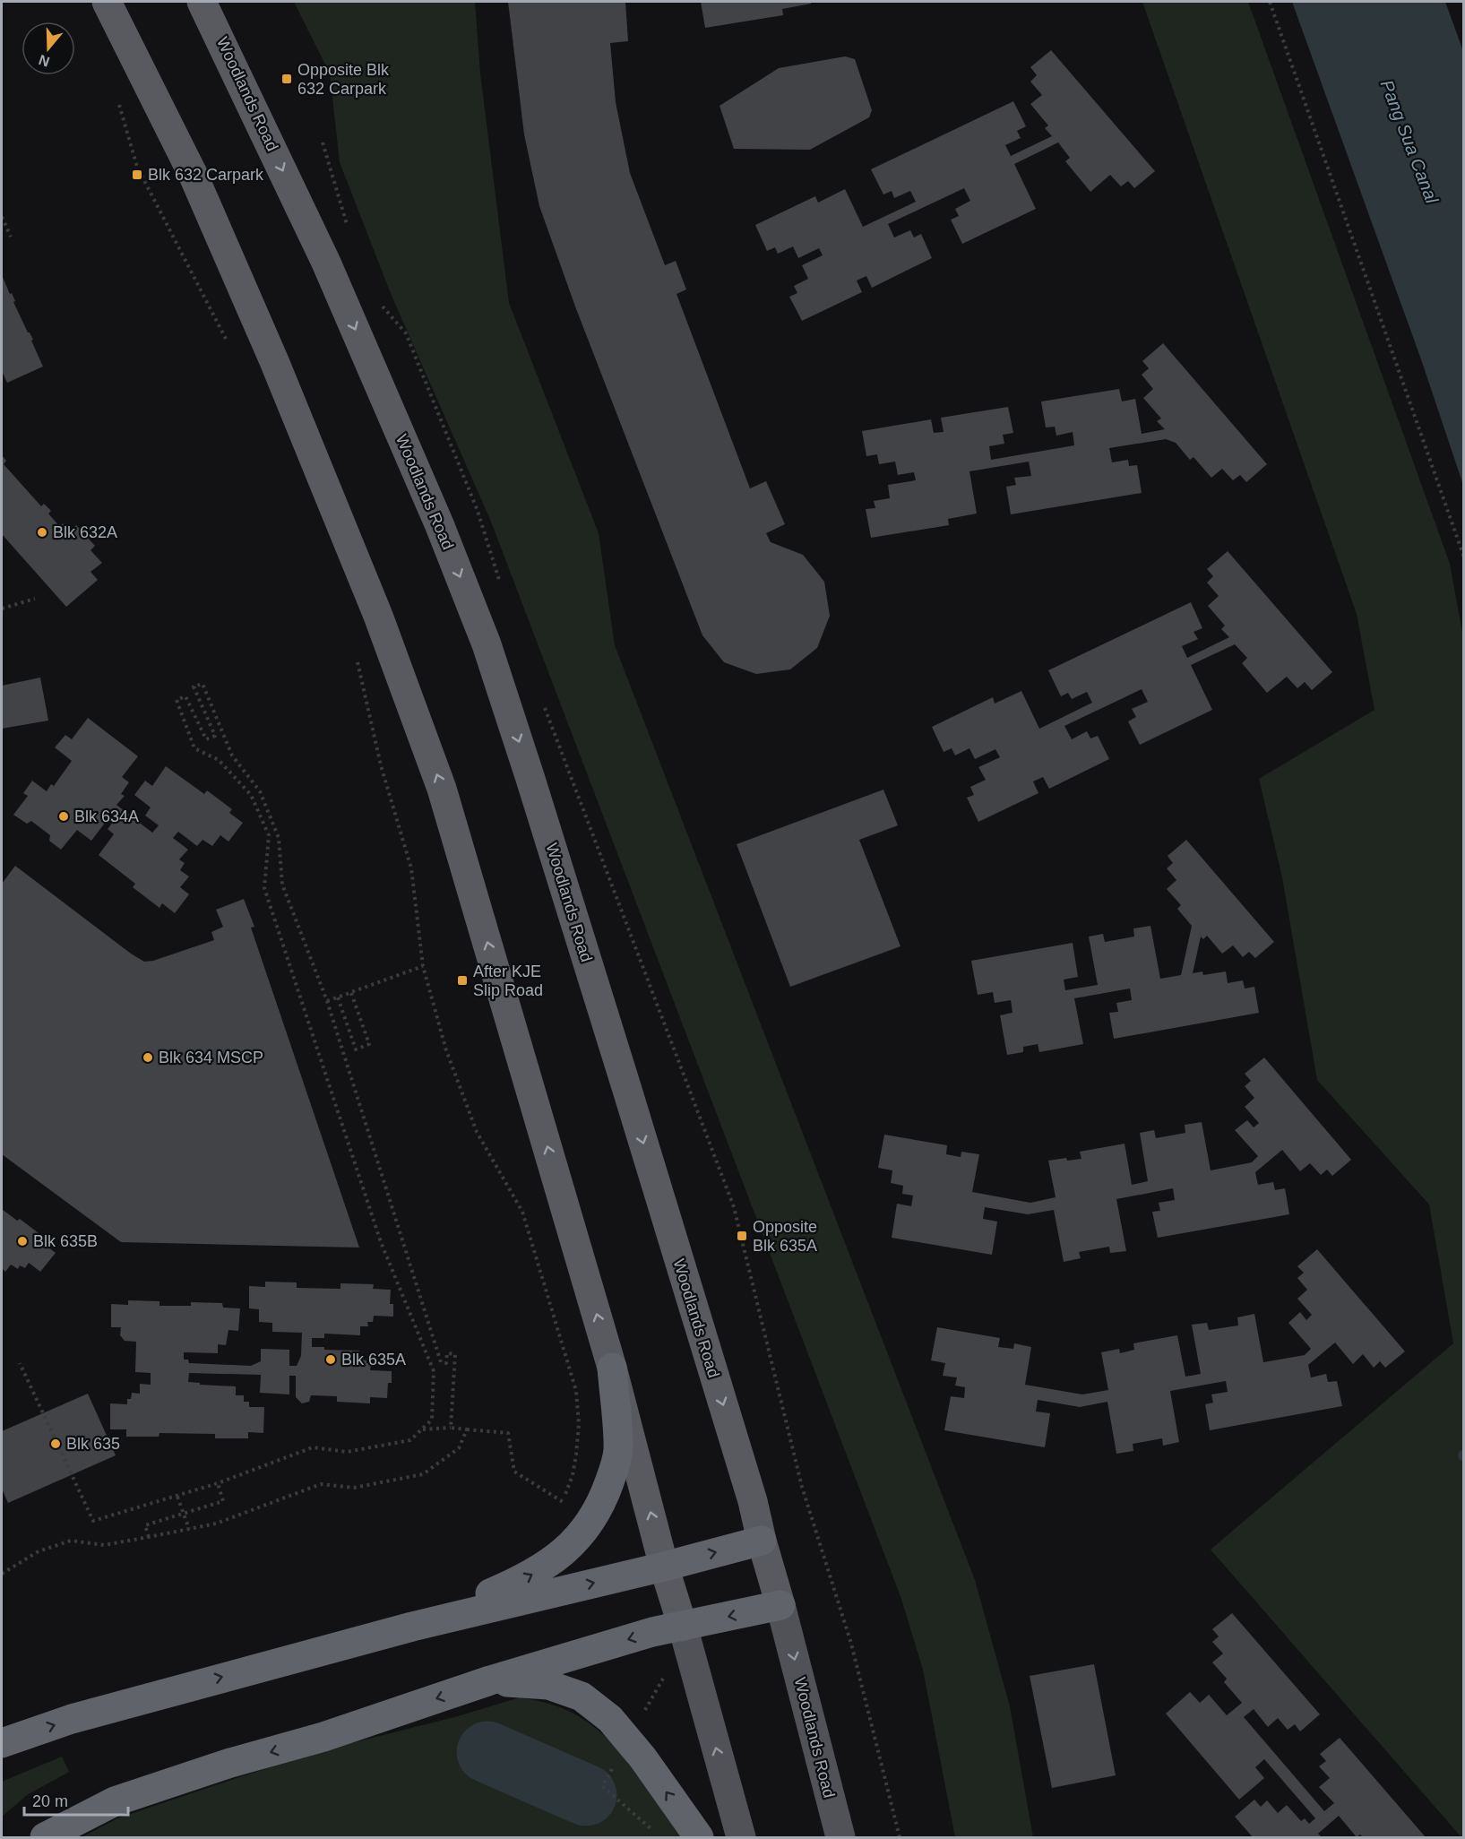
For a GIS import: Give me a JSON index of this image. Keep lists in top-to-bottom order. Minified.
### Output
{"streets":{"highway":["Woodlands Road"]},"water":["Pang Sua Canal"],"places":{"transit":["Opposite Blk 632 Carpark","Blk 632 Carpark","After KJE Slip Road","Opposite Blk 635A"],"other":["Blk 632A","Blk 634A","Blk 634 MSCP","Blk 635B","Blk 635A","Blk 635"]},"scale_bar":"20 m","north":"bottom"}
